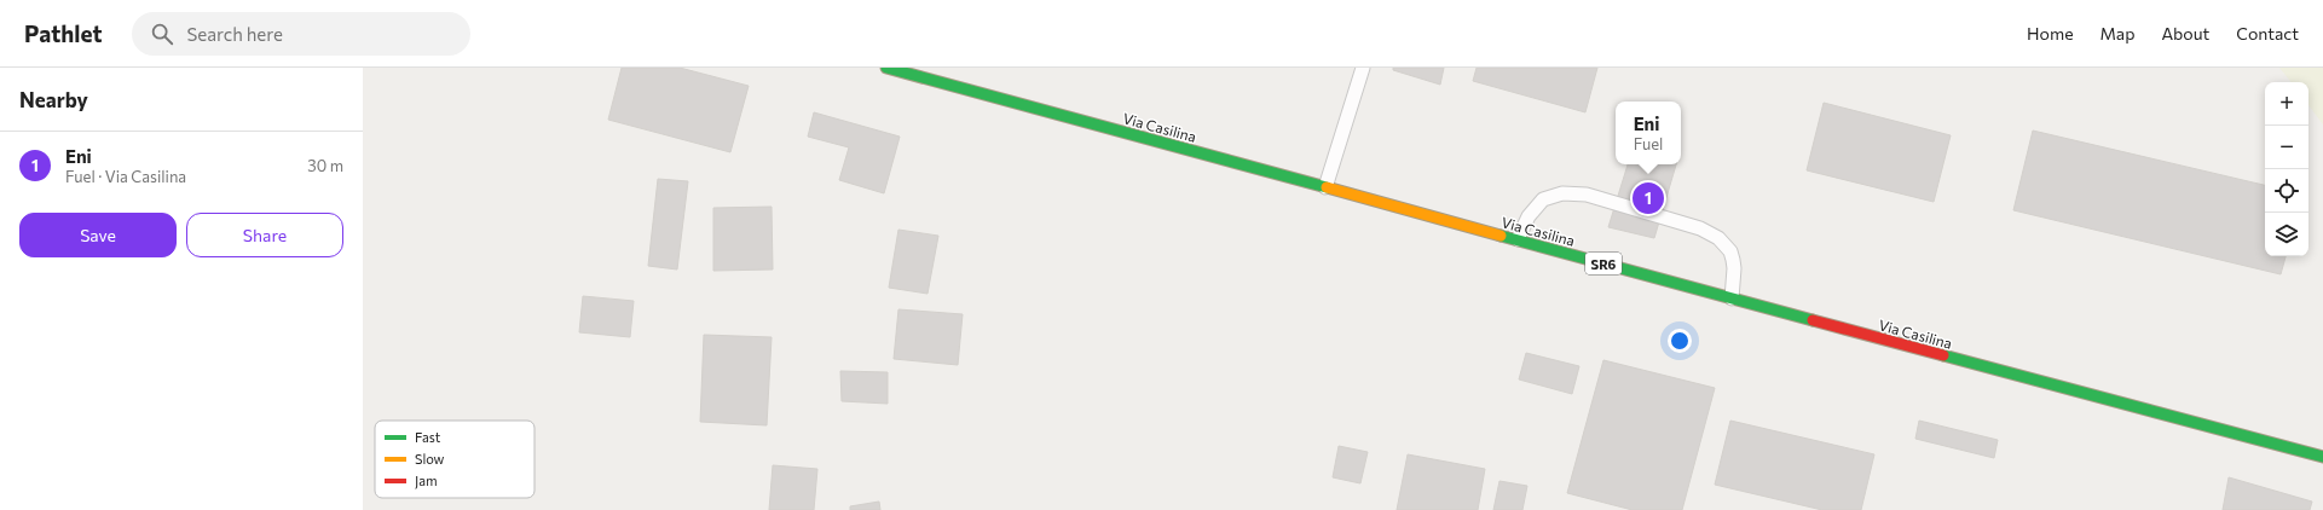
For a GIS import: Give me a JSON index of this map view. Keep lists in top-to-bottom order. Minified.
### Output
{"streets":{"main road":["Via Casilina","SR6"]},"legend":["Fast","Slow","Jam"],"page":{"header":"Pathlet","search":"Search here","nav":["Home","Map","About","Contact"],"heading":"Nearby","map_buttons":["+","−"],"popup":["Eni","Fuel"],"list":[{"mark":"1","name":"Eni","note":"Fuel · Via Casilina","value":"30 m"}],"pins":"1","buttons":["Save","Share"]}}
